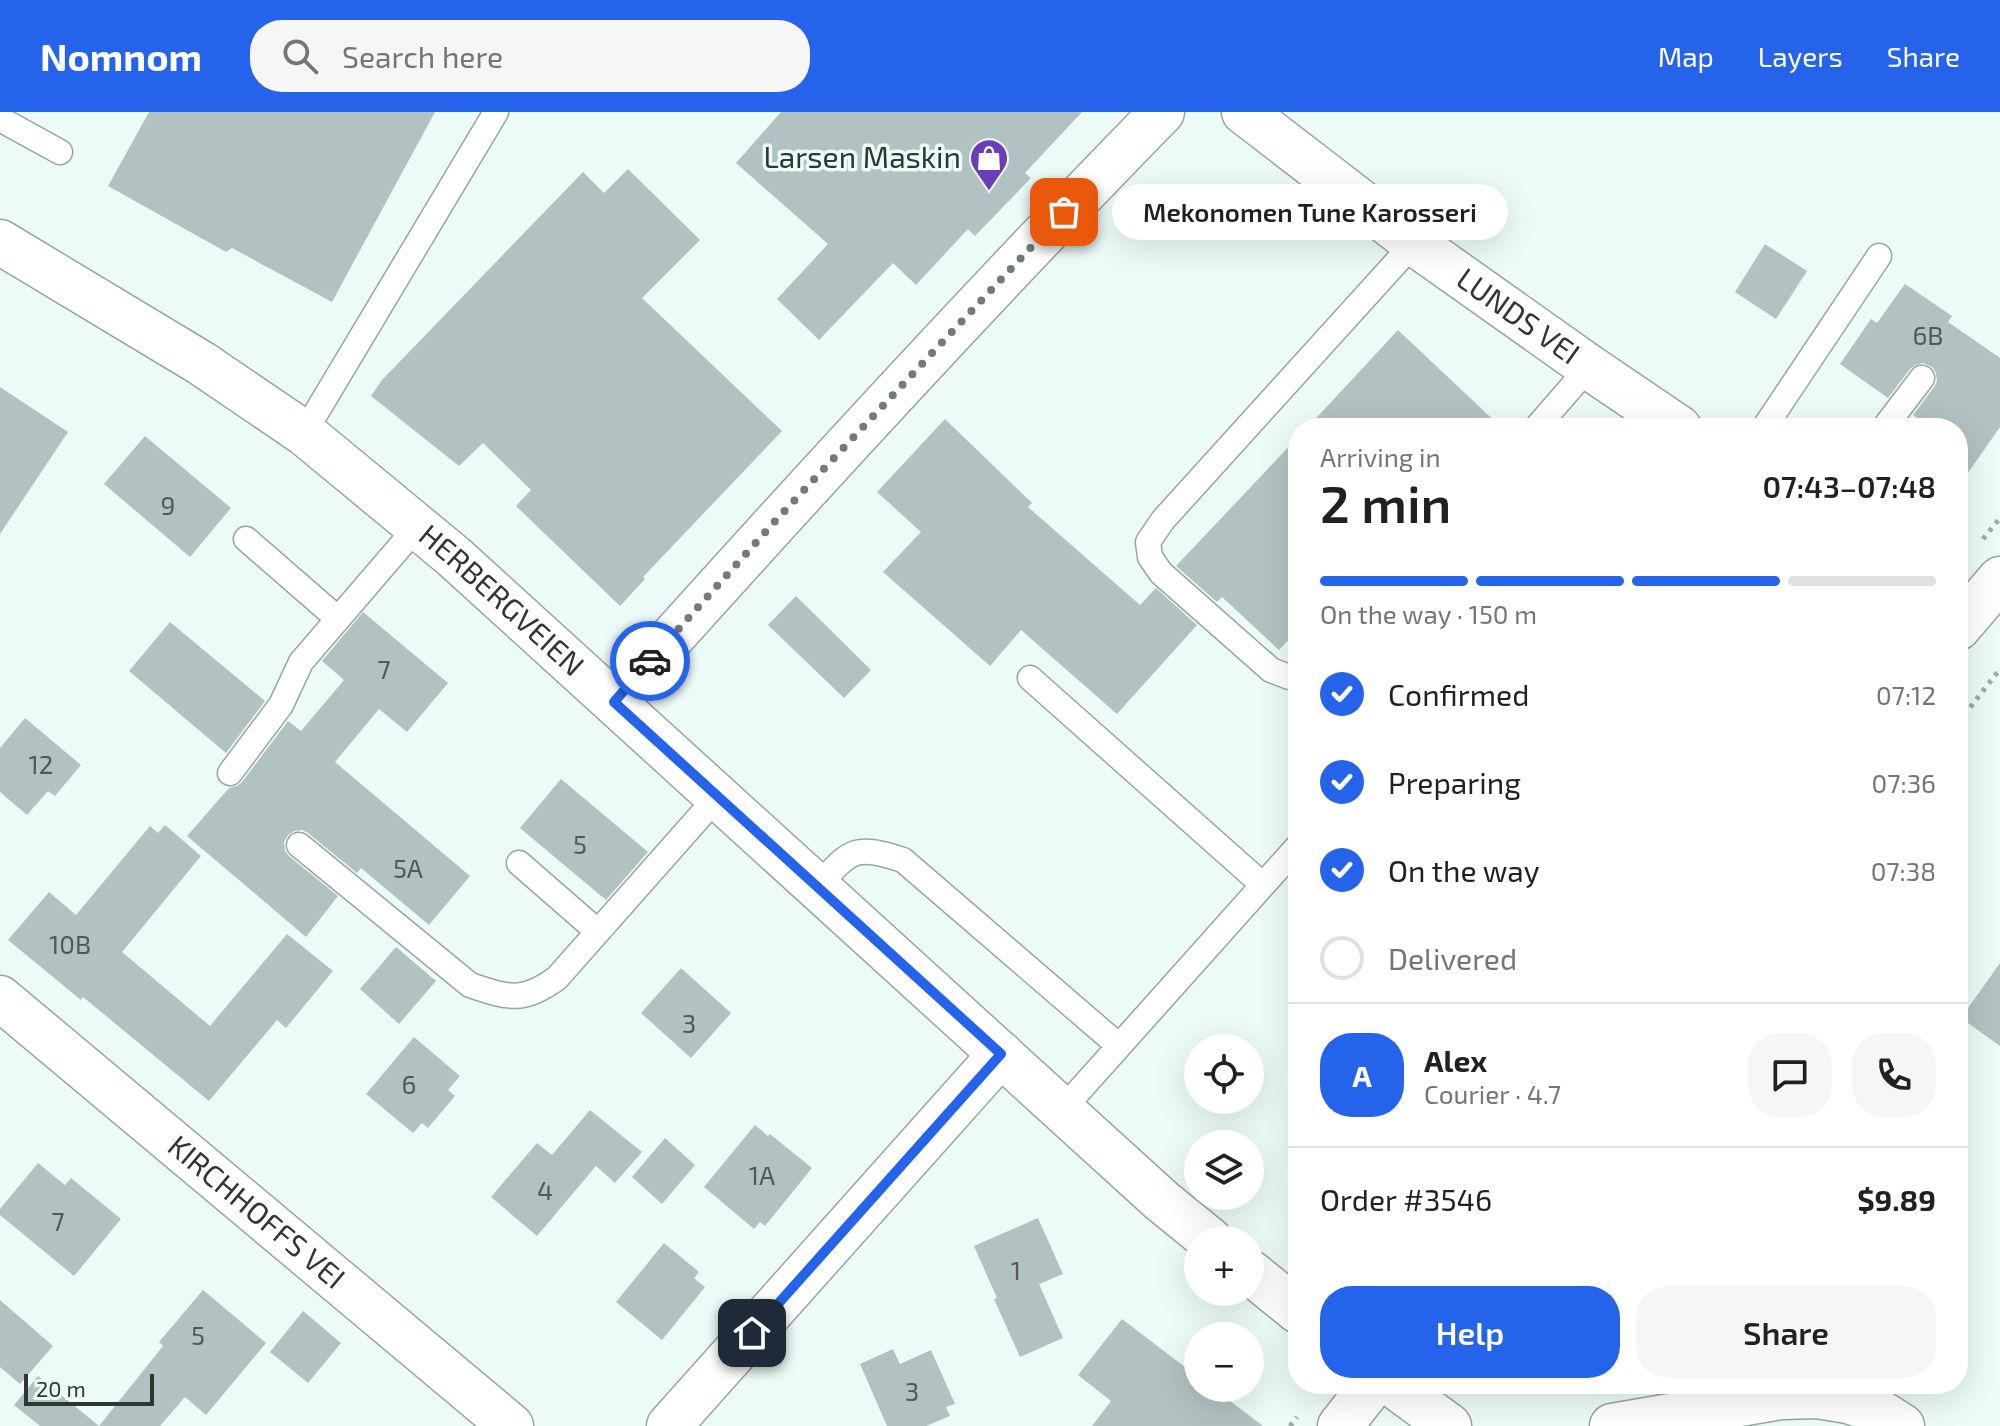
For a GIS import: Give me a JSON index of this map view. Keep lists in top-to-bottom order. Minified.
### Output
{"streets":{"street":["LUNDS VEI","HERBERGVEIEN","KIRCHHOFFS VEI"]},"places":{"shop":["Larsen Maskin"],"other":["Mekonomen Tune Karosseri"]},"house_numbers":["6B","9","7","12","5","5A","10B","3","6","1A","4","7","1","5","3"],"scale_bar":"20 m","page":{"header":"Nomnom","search":"Search here","nav":["Map","Layers","Share"],"bubble":"Mekonomen Tune Karosseri","heading":["2 min","Arriving in","07:43–07:48"],"panel":["Alex","Courier · 4.7","Order #3546","$9.89"],"bar":"On the way · 150 m","list":[["Confirmed","07:12"],["Preparing","07:36"],["On the way","07:38"],"Delivered"],"round":"A","map_buttons":["+","−"],"buttons":["Help","Share"],"scale":"20 m"}}
